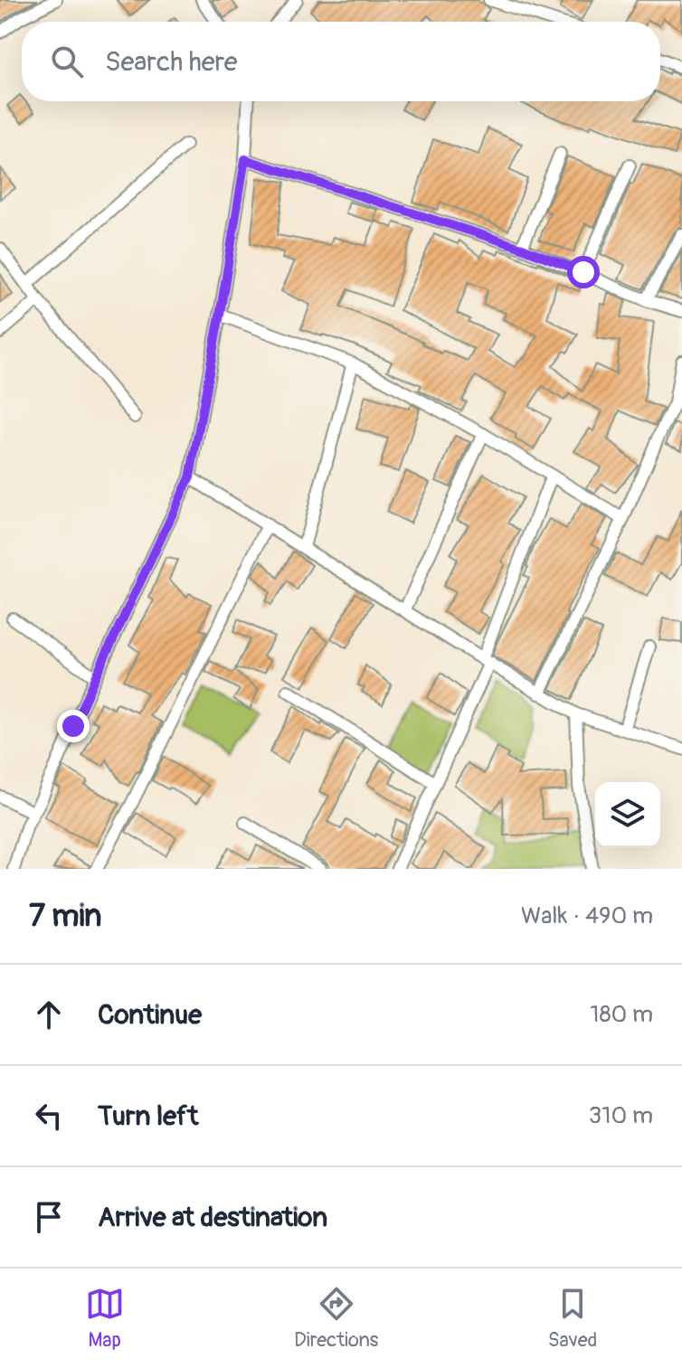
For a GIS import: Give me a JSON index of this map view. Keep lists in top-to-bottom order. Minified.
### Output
{"page":{"search":"Search here","heading":["7 min","Walk · 490 m"],"list":[["Continue","180 m"],["Turn left","310 m"],"Arrive at destination"],"nav":["Map","Directions","Saved"]}}
